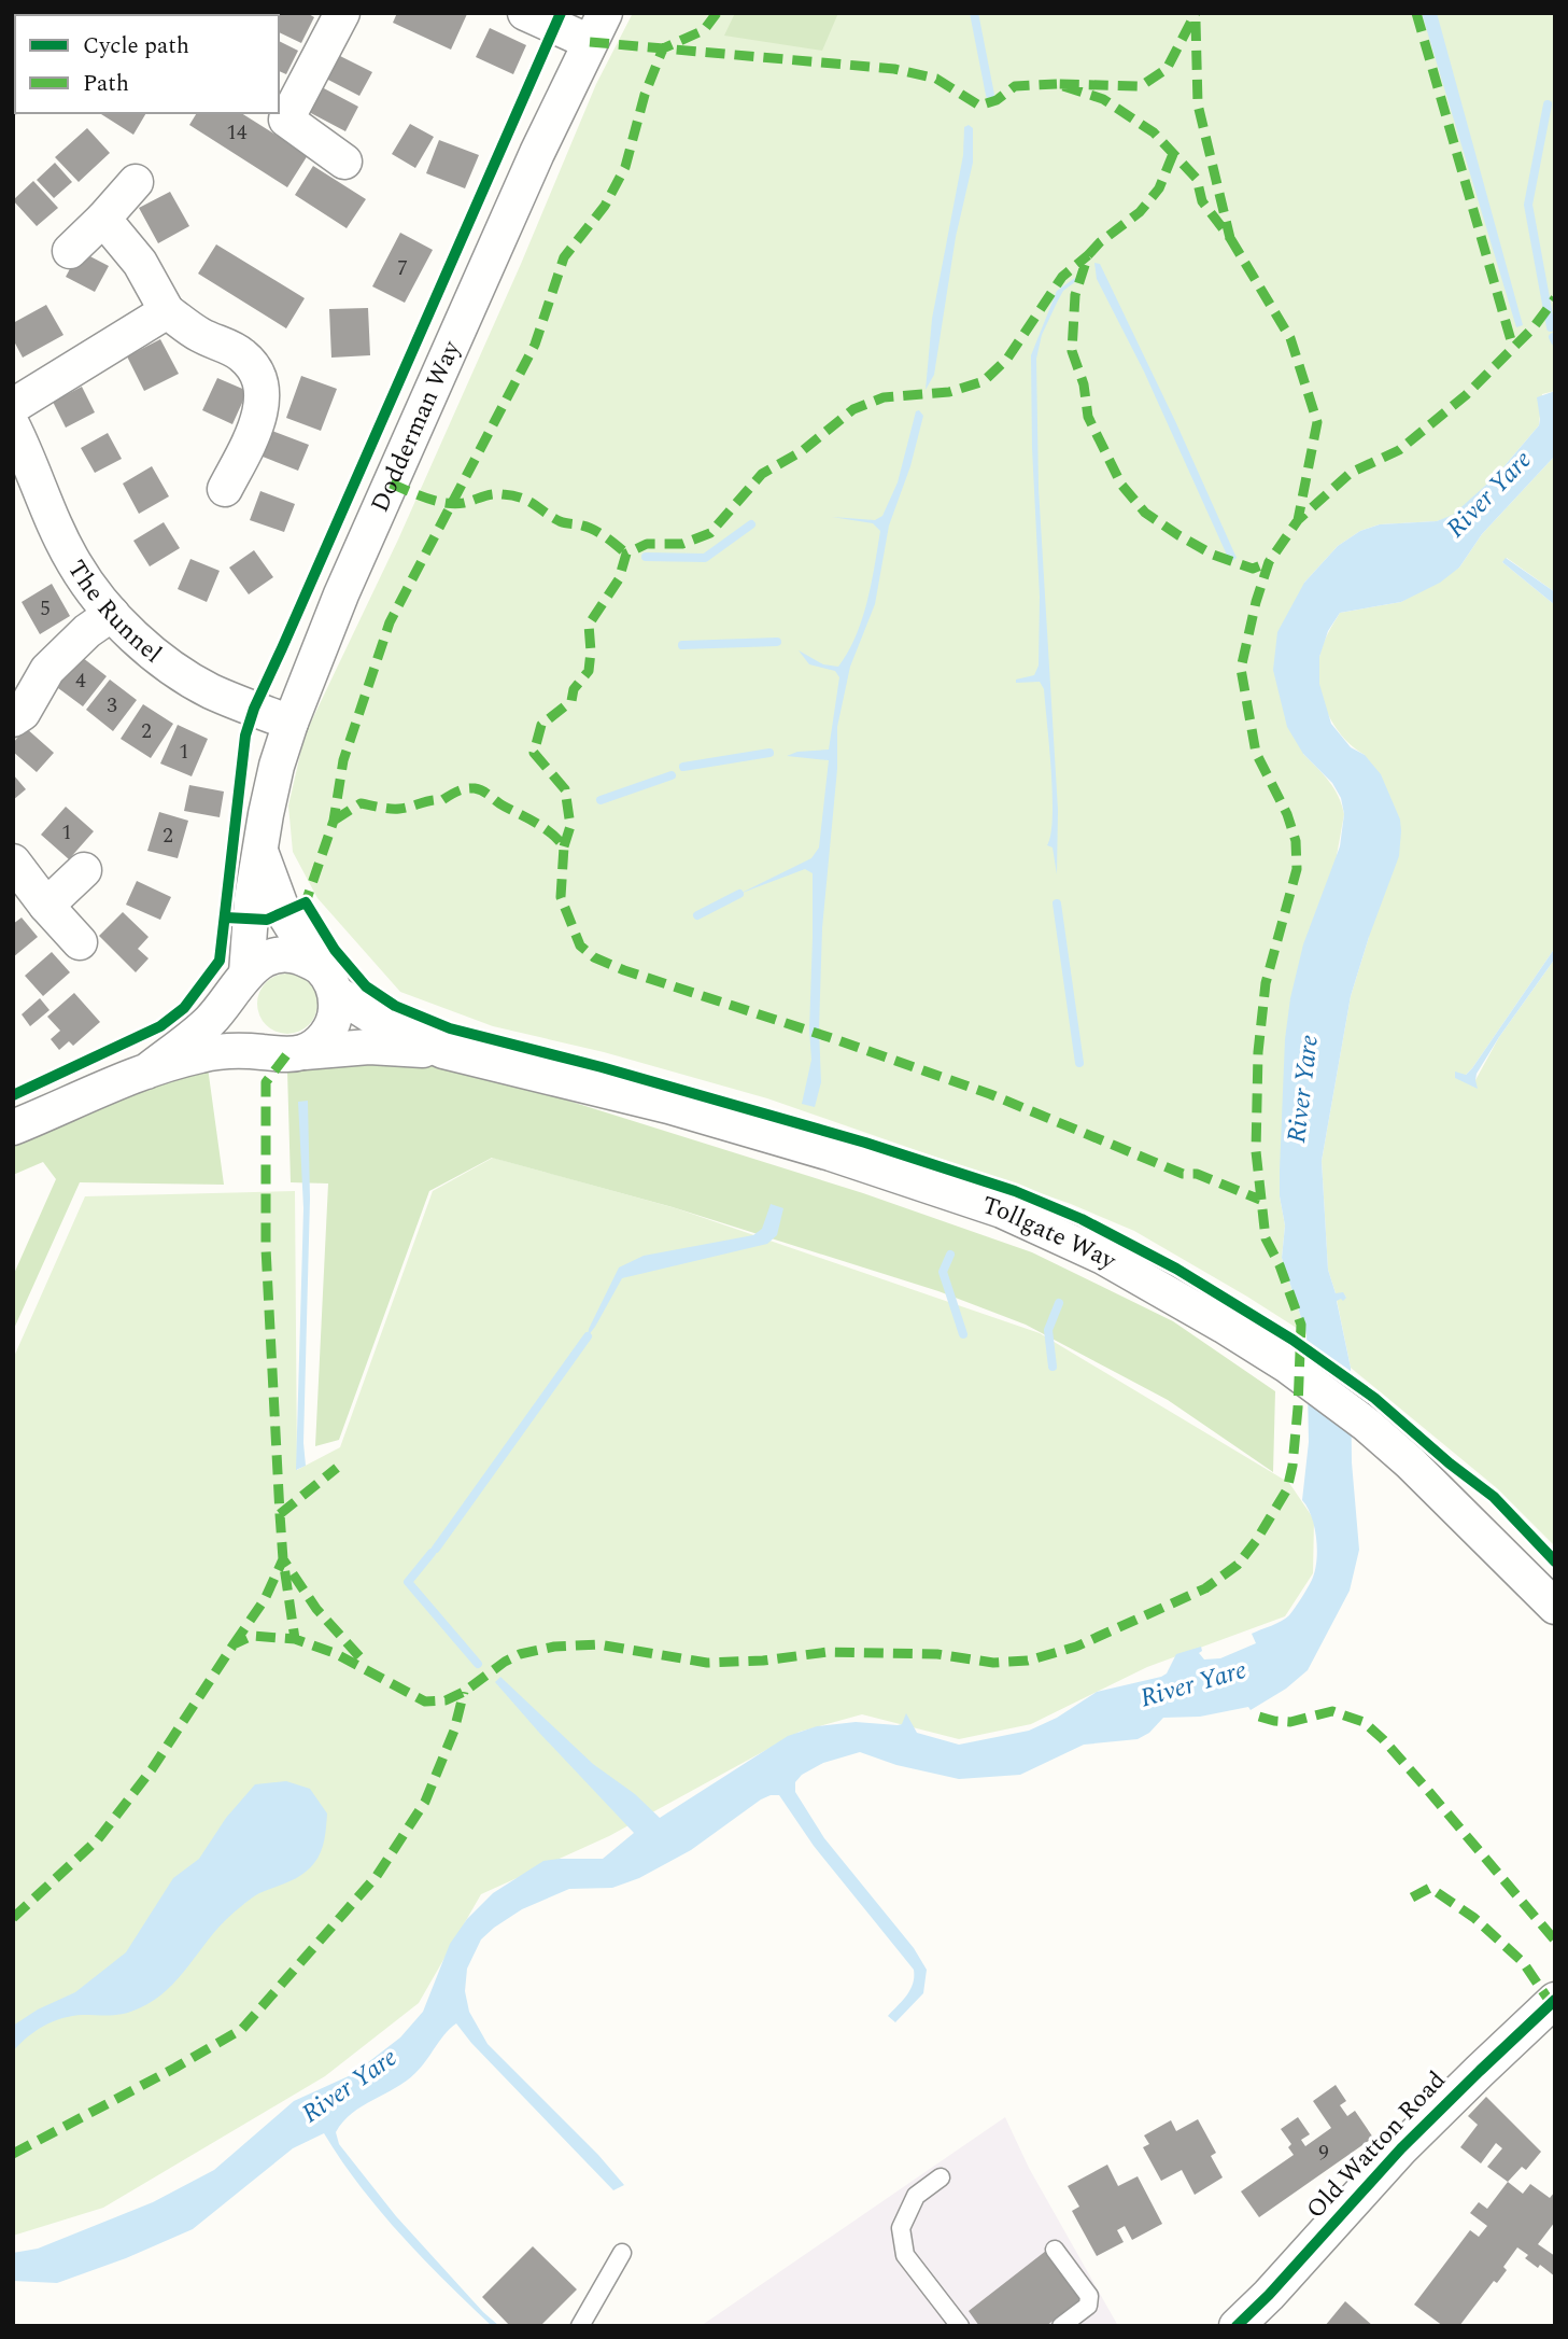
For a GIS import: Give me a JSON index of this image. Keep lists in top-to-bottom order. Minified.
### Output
{"streets":{"street":["Dodderman Way","The Runnel","Tollgate Way","Old Watton Road"]},"crossings":[["Dodderman Way","The Runnel"],["Dodderman Way","Tollgate Way"]],"water":["River Yare"],"house_numbers":["14","7","5","4","3","2","1","1","2","9"],"legend":["Cycle path","Path"]}
